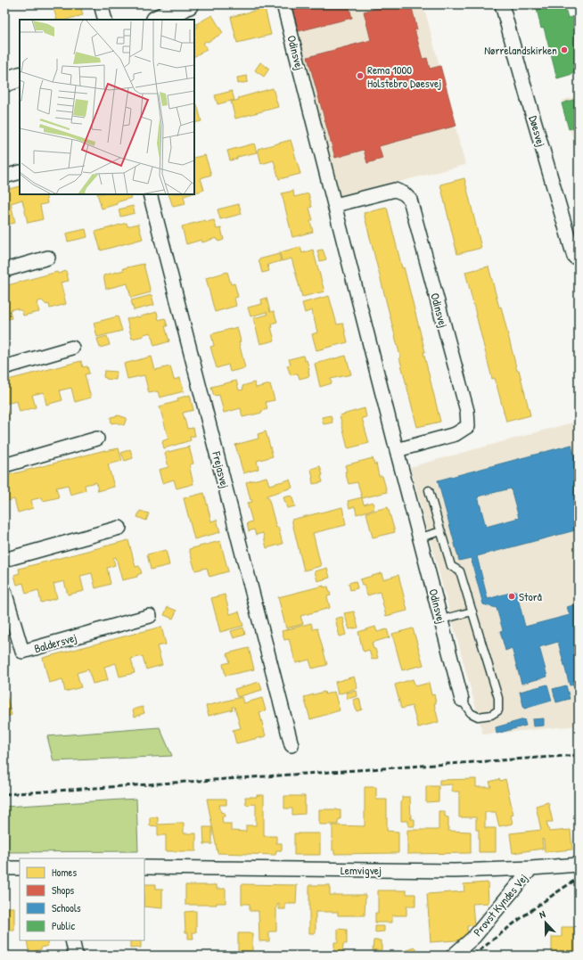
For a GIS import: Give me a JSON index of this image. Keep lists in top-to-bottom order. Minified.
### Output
{"streets":{"street":["Odinsvej","Døesvej","Frejasvej","Baldersvej","Lemvigvej","Provst Kyndes Vej"]},"crossings":[["Lemvigvej","Provst Kyndes Vej"]],"places":["Nørrelandskirken","Rema 1000 Holstebro Døesvej","Storå"],"legend":["Homes","Shops","Schools","Public"],"north":"top"}
